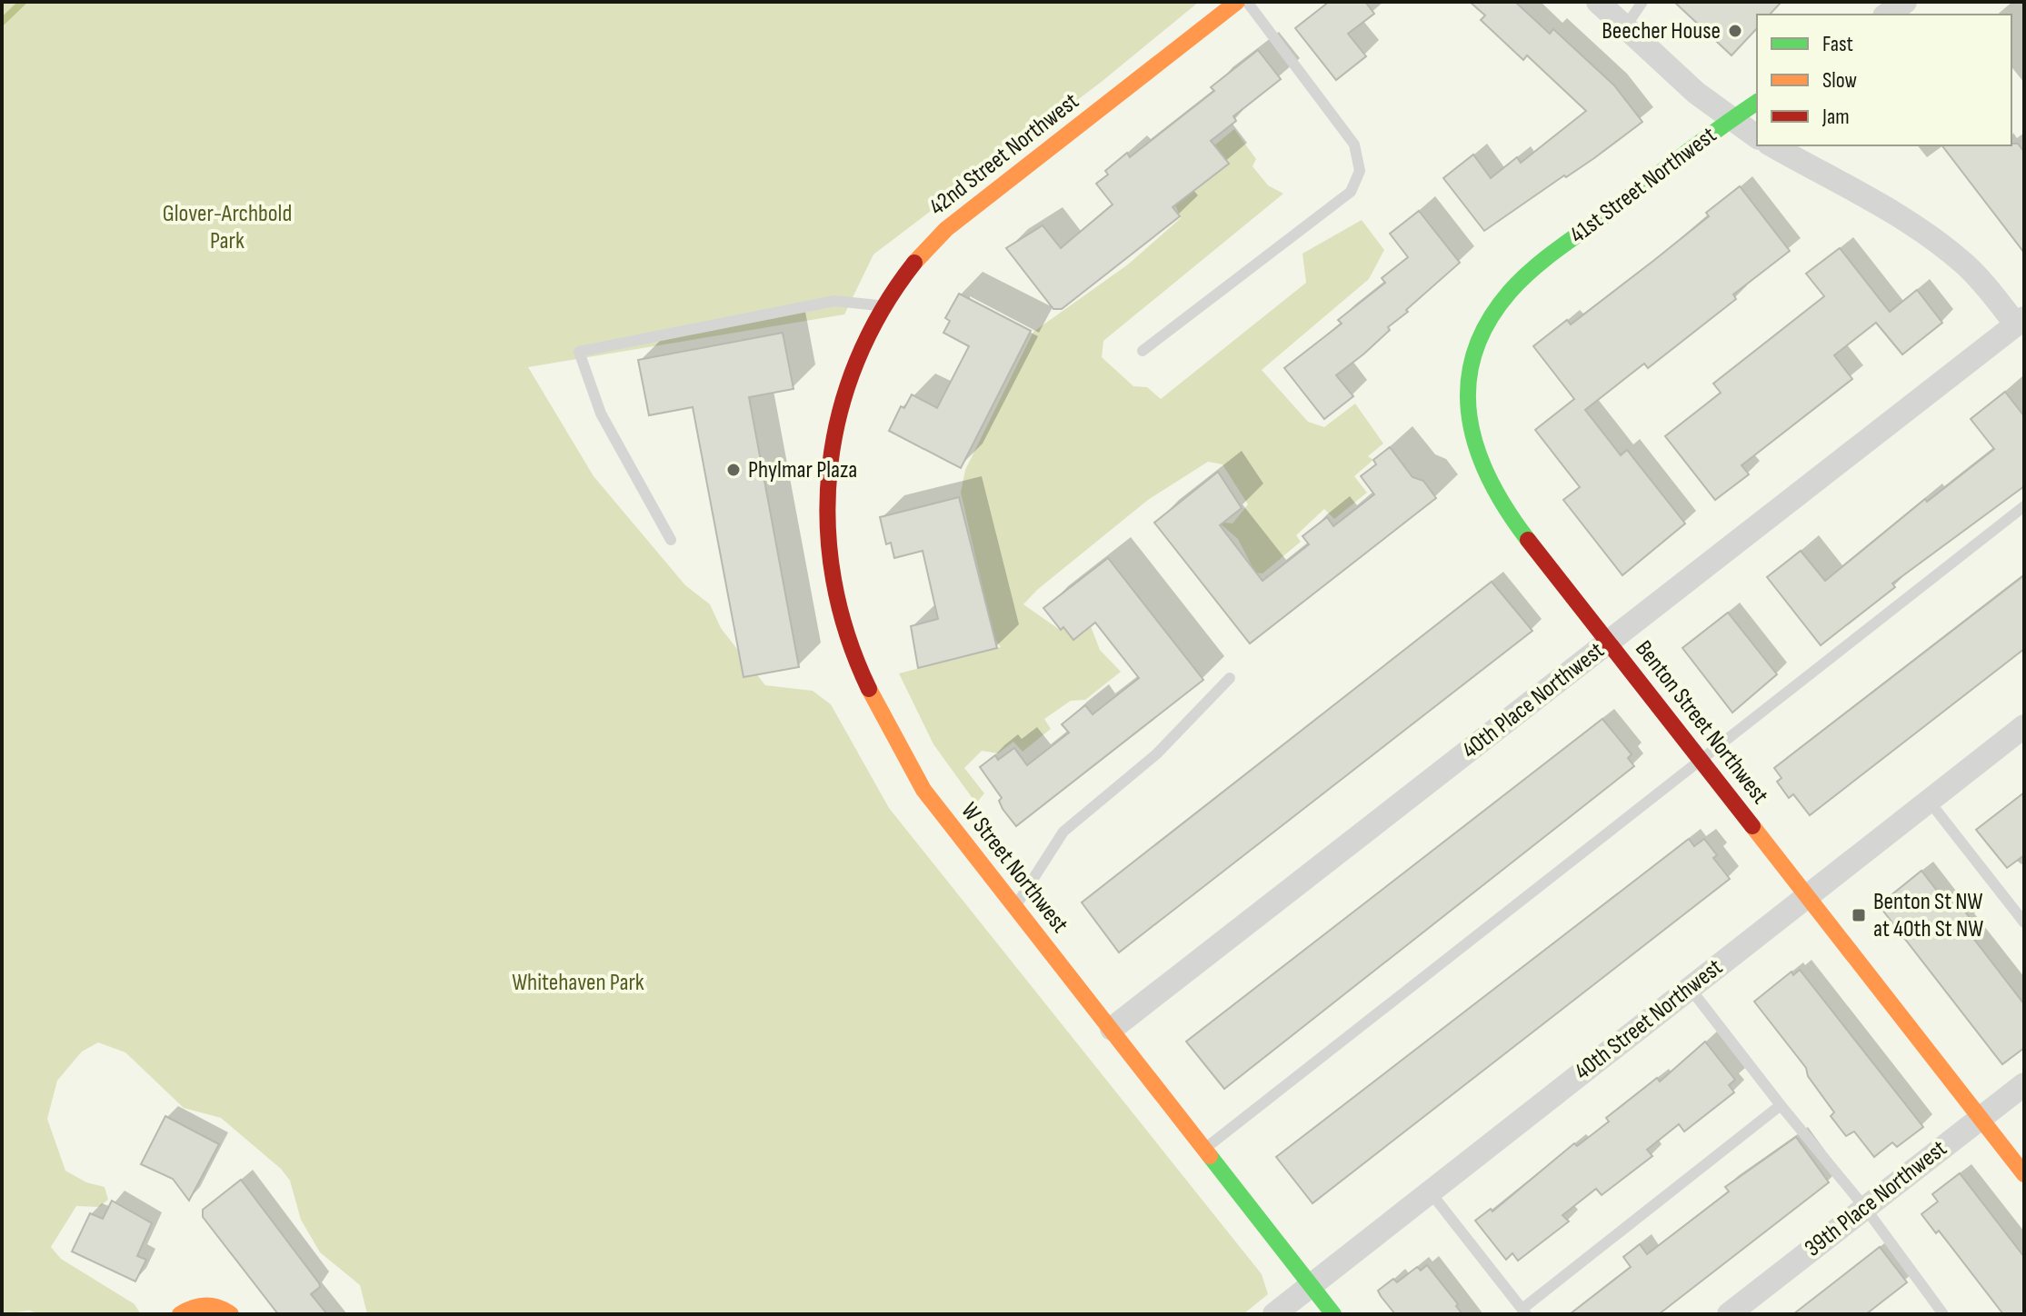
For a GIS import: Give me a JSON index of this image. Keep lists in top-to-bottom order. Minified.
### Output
{"streets":{"street":["42nd Street Northwest","41st Street Northwest","40th Place Northwest","Benton Street Northwest","W Street Northwest","40th Street Northwest","39th Place Northwest"]},"crossings":[["42nd Street Northwest","W Street Northwest"],["41st Street Northwest","Benton Street Northwest"],["40th Place Northwest","Benton Street Northwest"],["40th Place Northwest","W Street Northwest"],["Benton Street Northwest","40th Street Northwest"],["Benton Street Northwest","39th Place Northwest"],["W Street Northwest","40th Street Northwest"]],"parks":["Glover-Archbold Park","Whitehaven Park"],"places":{"other":["Beecher House","Phylmar Plaza"],"transit":["Benton St NW at 40th St NW"]},"legend":["Fast","Slow","Jam"]}
